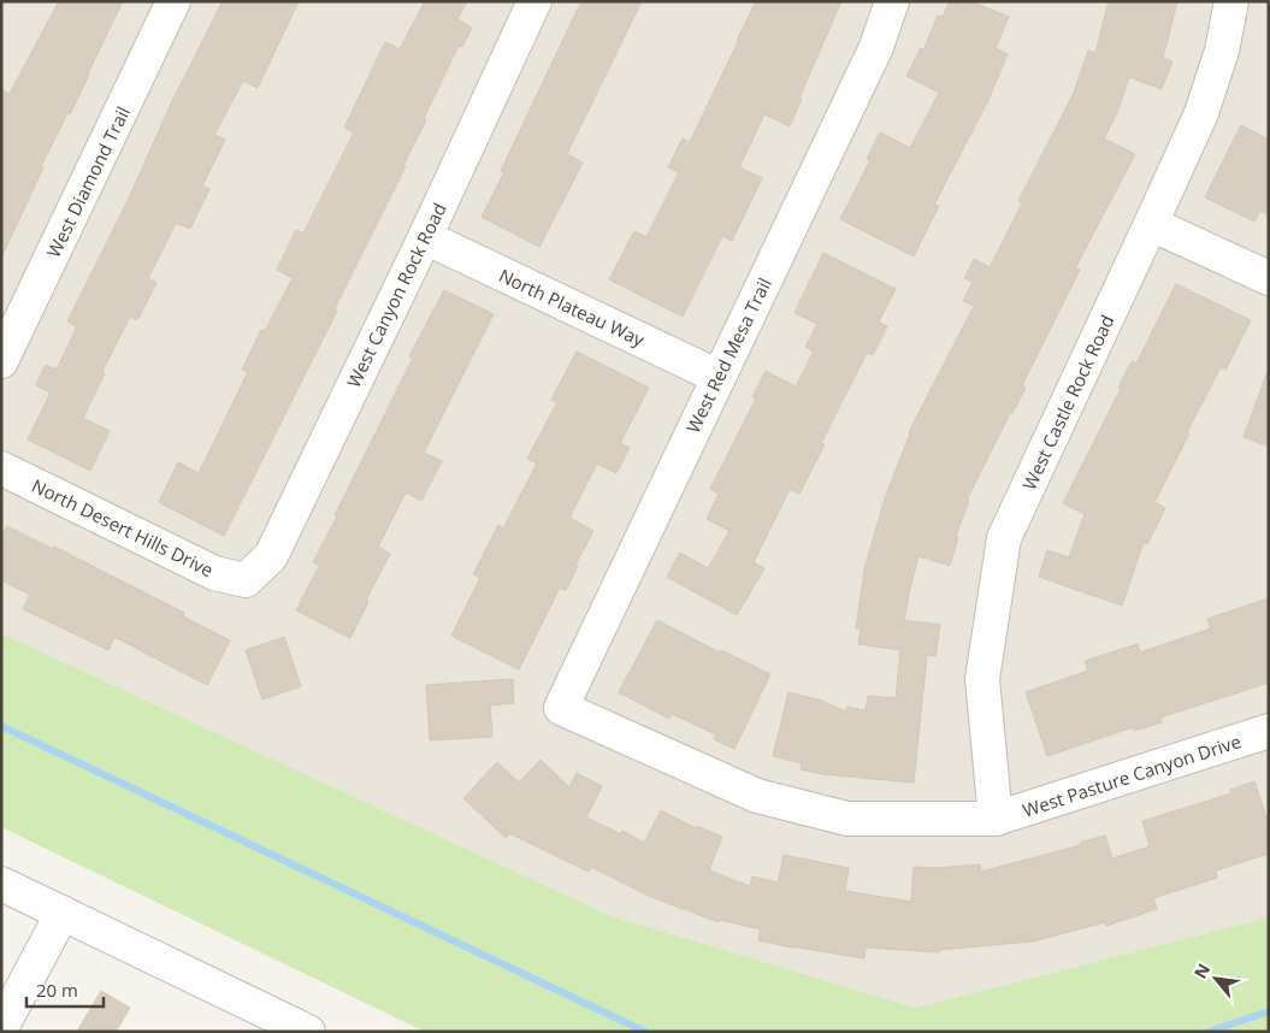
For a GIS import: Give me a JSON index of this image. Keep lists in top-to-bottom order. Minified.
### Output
{"streets":{"street":["West Diamond Trail","West Canyon Rock Road","North Plateau Way","West Red Mesa Trail","West Castle Rock Road","North Desert Hills Drive","West Pasture Canyon Drive"]},"crossings":[["West Canyon Rock Road","North Plateau Way"],["West Canyon Rock Road","North Desert Hills Drive"],["North Plateau Way","West Red Mesa Trail"],["West Red Mesa Trail","West Pasture Canyon Drive"],["West Castle Rock Road","West Pasture Canyon Drive"]],"scale_bar":"20 m","north":"top left"}
